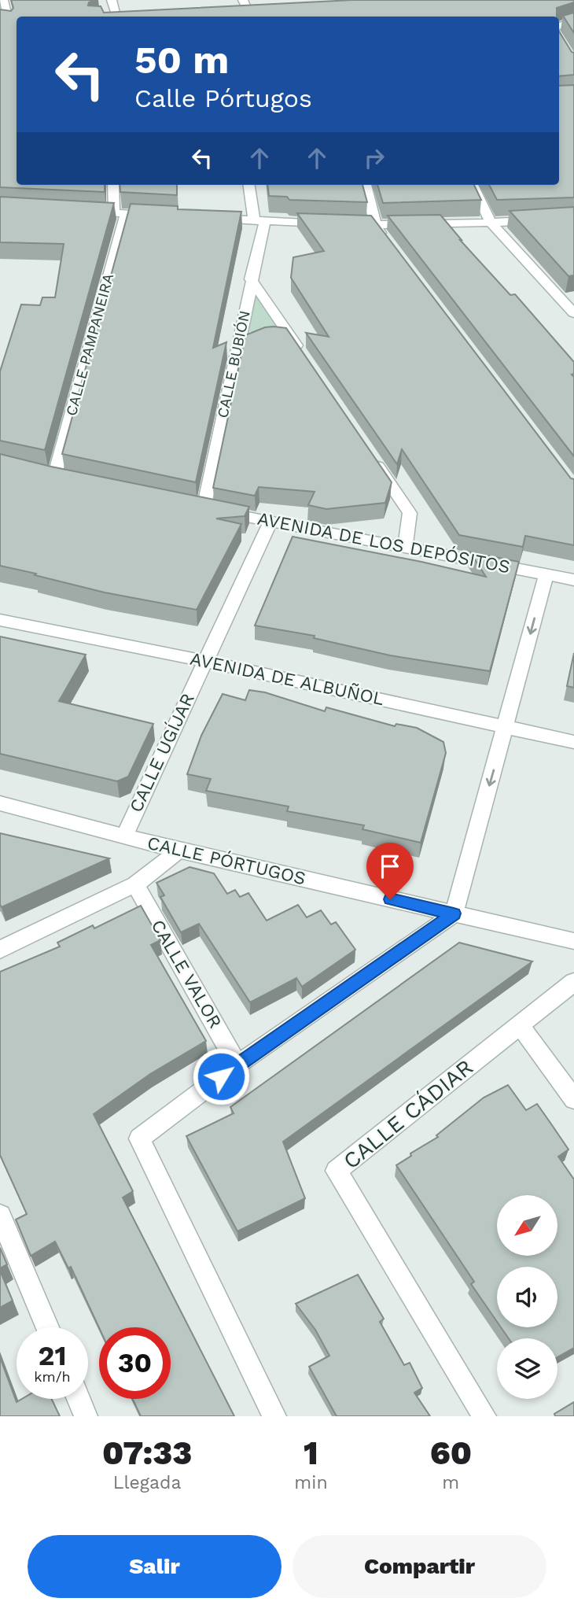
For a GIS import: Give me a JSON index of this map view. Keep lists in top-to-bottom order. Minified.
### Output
{"streets":{"street":["CALLE PAMPANEIRA","CALLE BUBIÓN","AVENIDA DE LOS DEPÓSITOS","AVENIDA DE ALBUÑOL","CALLE UGÍJAR","CALLE PÓRTUGOS","CALLE VALOR","CALLE CÁDIAR"]},"crossings":[["CALLE BUBIÓN","AVENIDA DE LOS DEPÓSITOS"],["AVENIDA DE LOS DEPÓSITOS","CALLE UGÍJAR"],["AVENIDA DE ALBUÑOL","CALLE UGÍJAR"],["CALLE UGÍJAR","CALLE PÓRTUGOS"]],"north":"bottom left","page":{"turn":["50 m","Calle Pórtugos"],"speed":"21 km/h","limit":"30","eta":["07:33","Llegada","1","min","60","m"],"buttons":["Salir","Compartir"]}}
